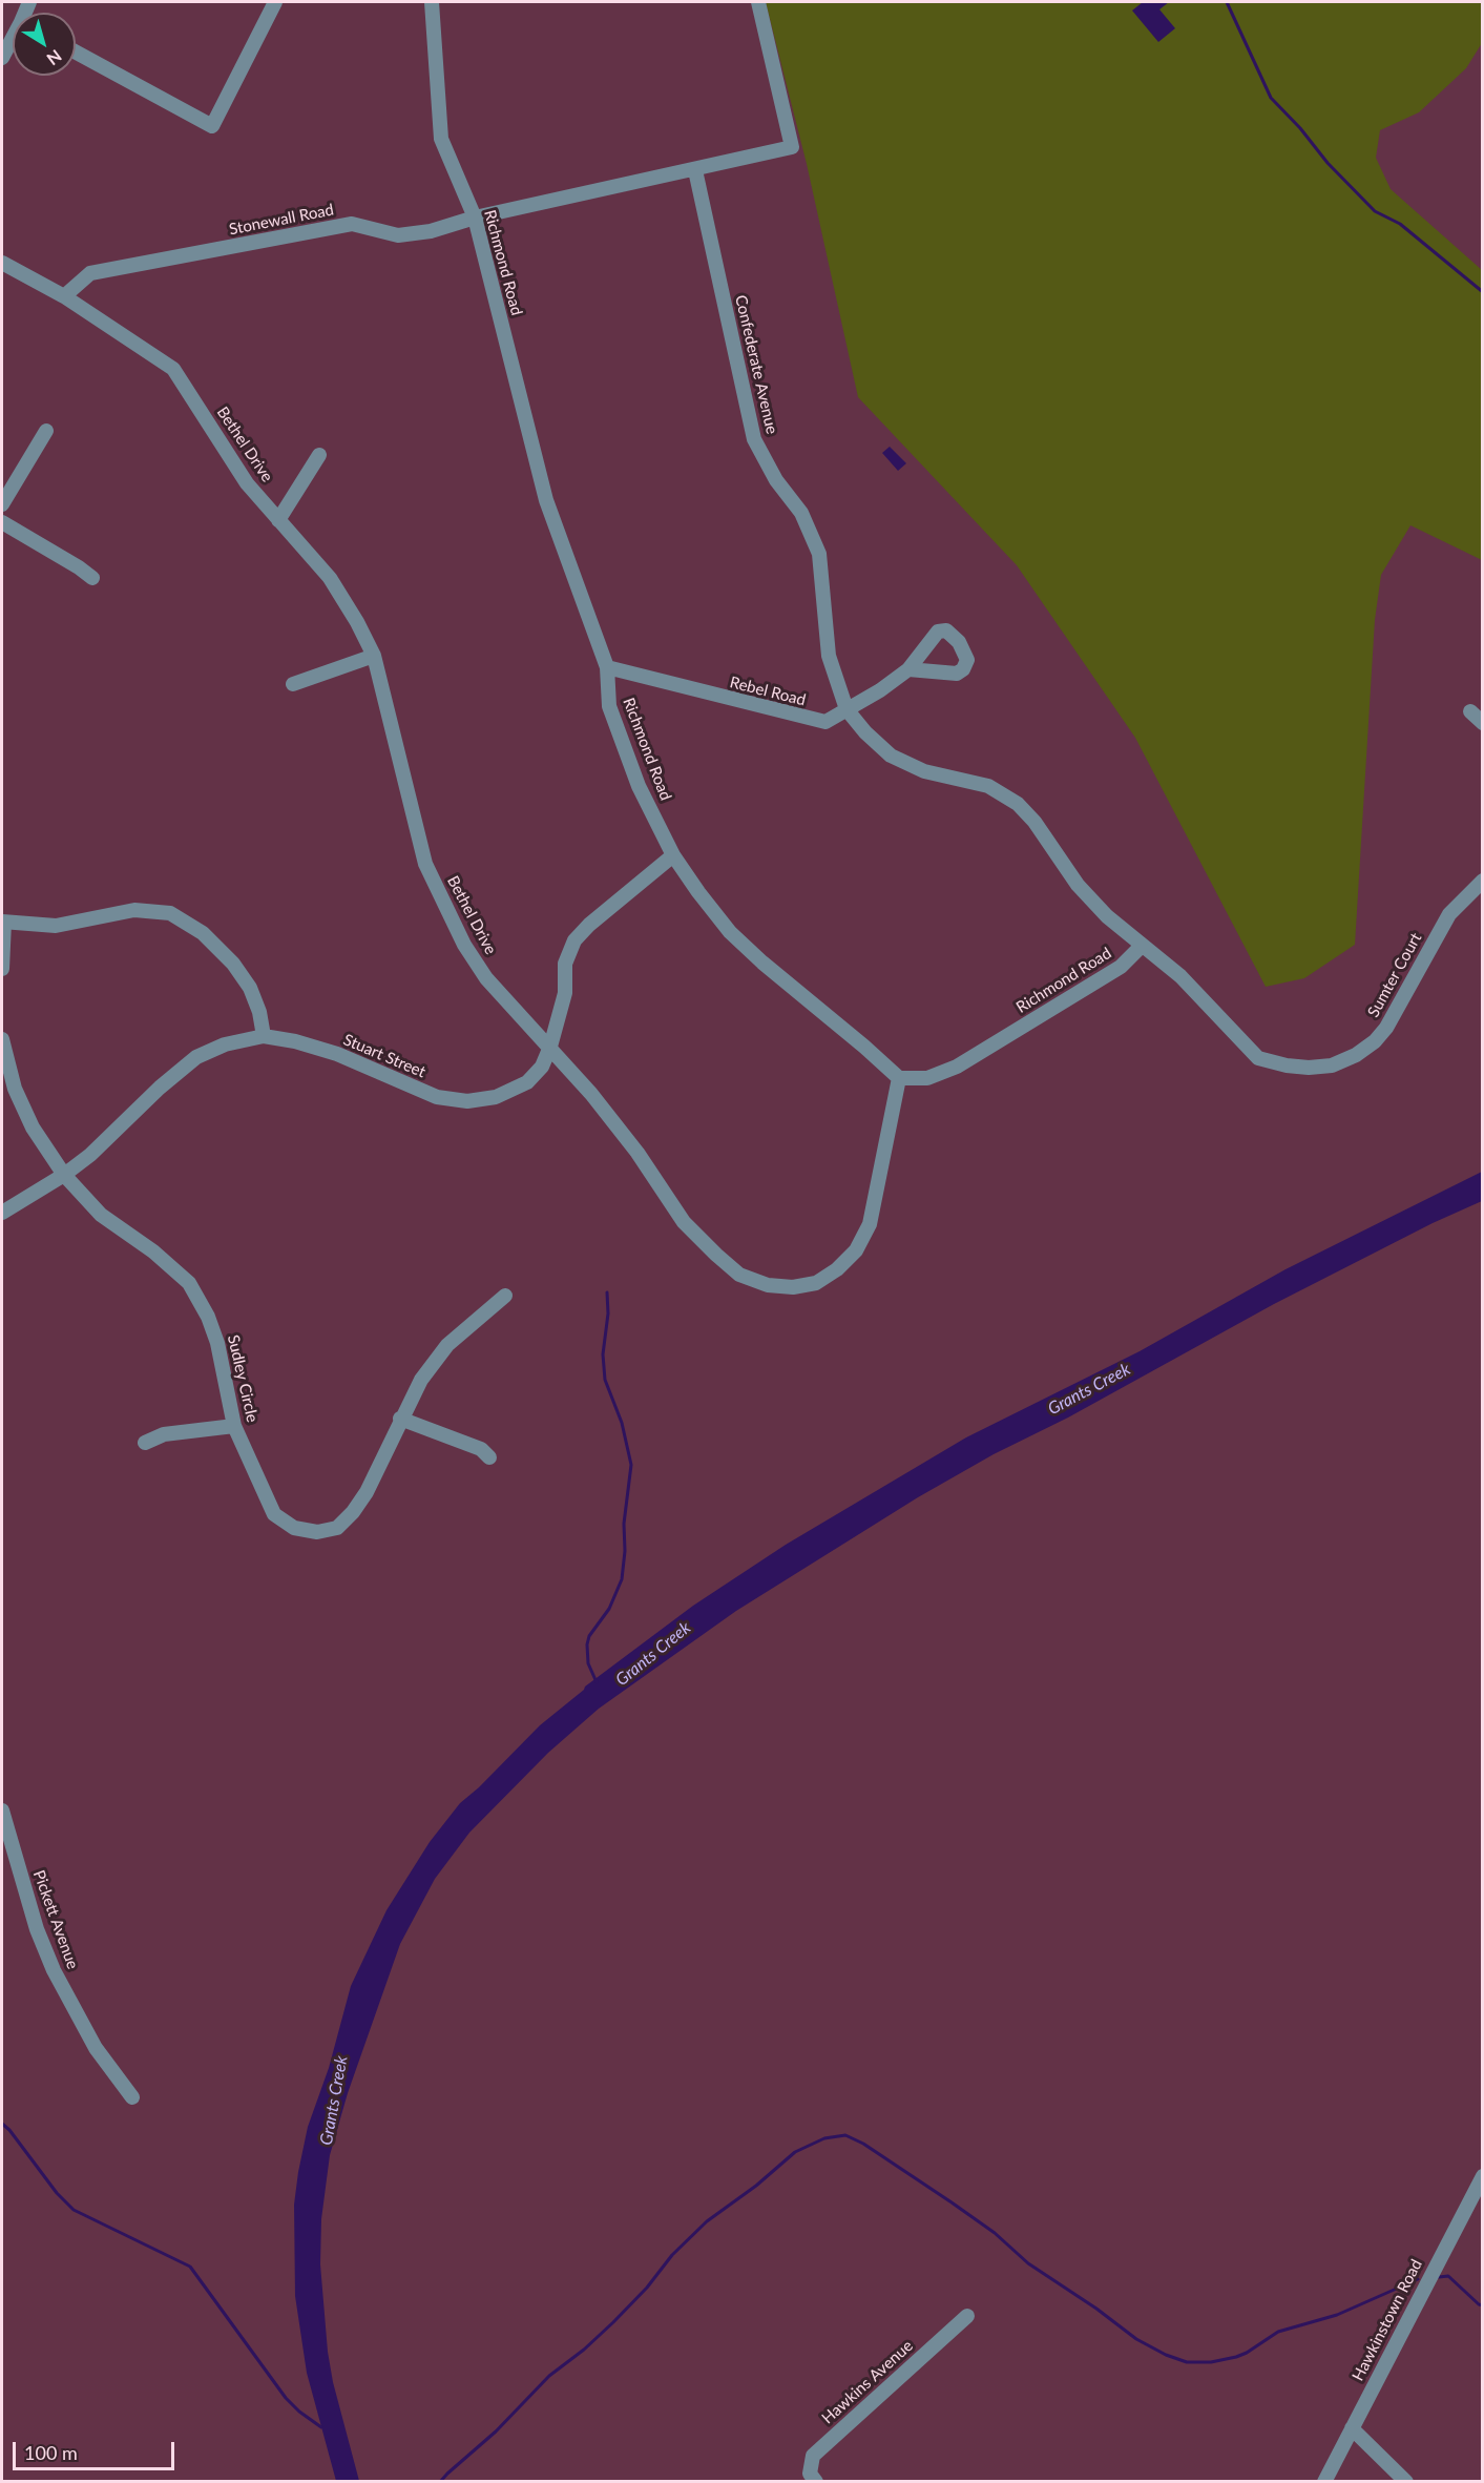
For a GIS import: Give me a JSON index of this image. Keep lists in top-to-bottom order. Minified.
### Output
{"streets":{"street":["Stonewall Road","Richmond Road","Confederate Avenue","Bethel Drive","Rebel Road","Sumter Court","Stuart Street","Sudley Circle","Pickett Avenue","Hawkinstown Road","Hawkins Avenue"]},"crossings":[["Stonewall Road","Richmond Road"],["Stonewall Road","Confederate Avenue"],["Stonewall Road","Bethel Drive"],["Richmond Road","Confederate Avenue"],["Richmond Road","Bethel Drive"],["Richmond Road","Rebel Road"],["Richmond Road","Sumter Court"],["Richmond Road","Stuart Street"],["Confederate Avenue","Rebel Road"],["Confederate Avenue","Sumter Court"],["Bethel Drive","Stuart Street"],["Stuart Street","Sudley Circle"]],"water":["Grants Creek"],"scale_bar":"100 m","north":"bottom right"}
